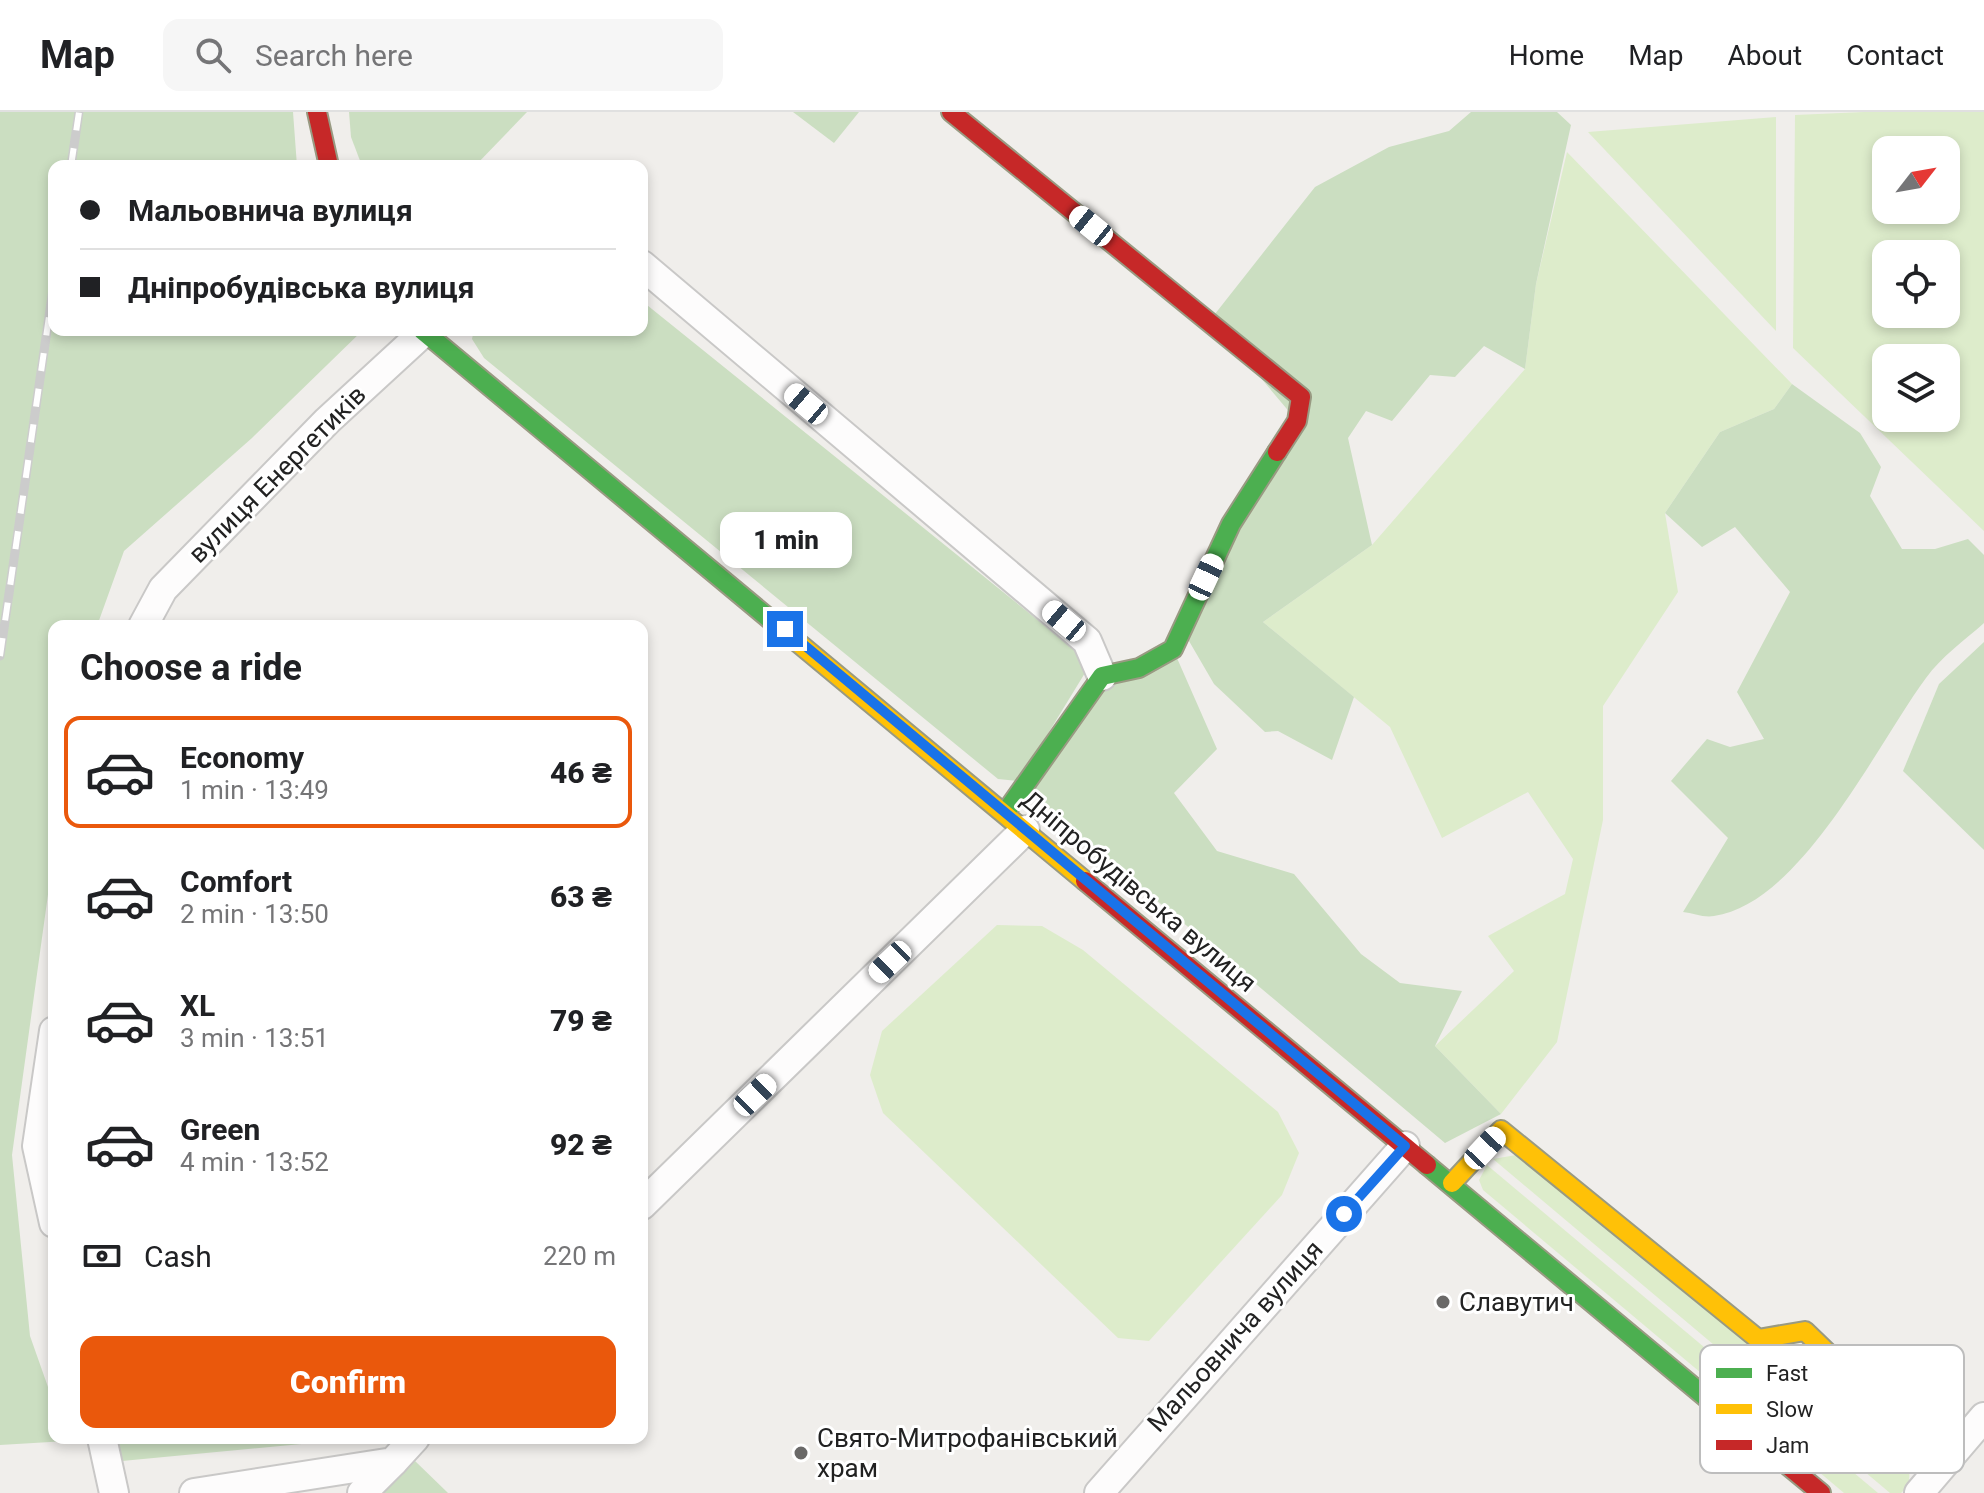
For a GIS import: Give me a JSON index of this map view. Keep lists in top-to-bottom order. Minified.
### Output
{"streets":{"street":["вулиця Енергетиків","Дніпробудівська вулиця","Мальовнича вулиця"]},"crossings":[["Дніпробудівська вулиця","Мальовнича вулиця"]],"places":["Славутич","Свято-Митрофанівський храм"],"legend":["Fast","Slow","Jam"],"north":"top right","page":{"header":"Map","search":"Search here","nav":["Home","Map","About","Contact"],"banner":["Мальовнича вулиця","Дніпробудівська вулиця"],"bubble":"1 min","heading":"Choose a ride","list":[{"name":"Economy","note":"1 min · 13:49","value":"46 ₴"},{"name":"Comfort","note":"2 min · 13:50","value":"63 ₴"},{"name":"XL","note":"3 min · 13:51","value":"79 ₴"},{"name":"Green","note":"4 min · 13:52","value":"92 ₴"}],"pay":["Cash","220 m"],"buttons":"Confirm"}}
